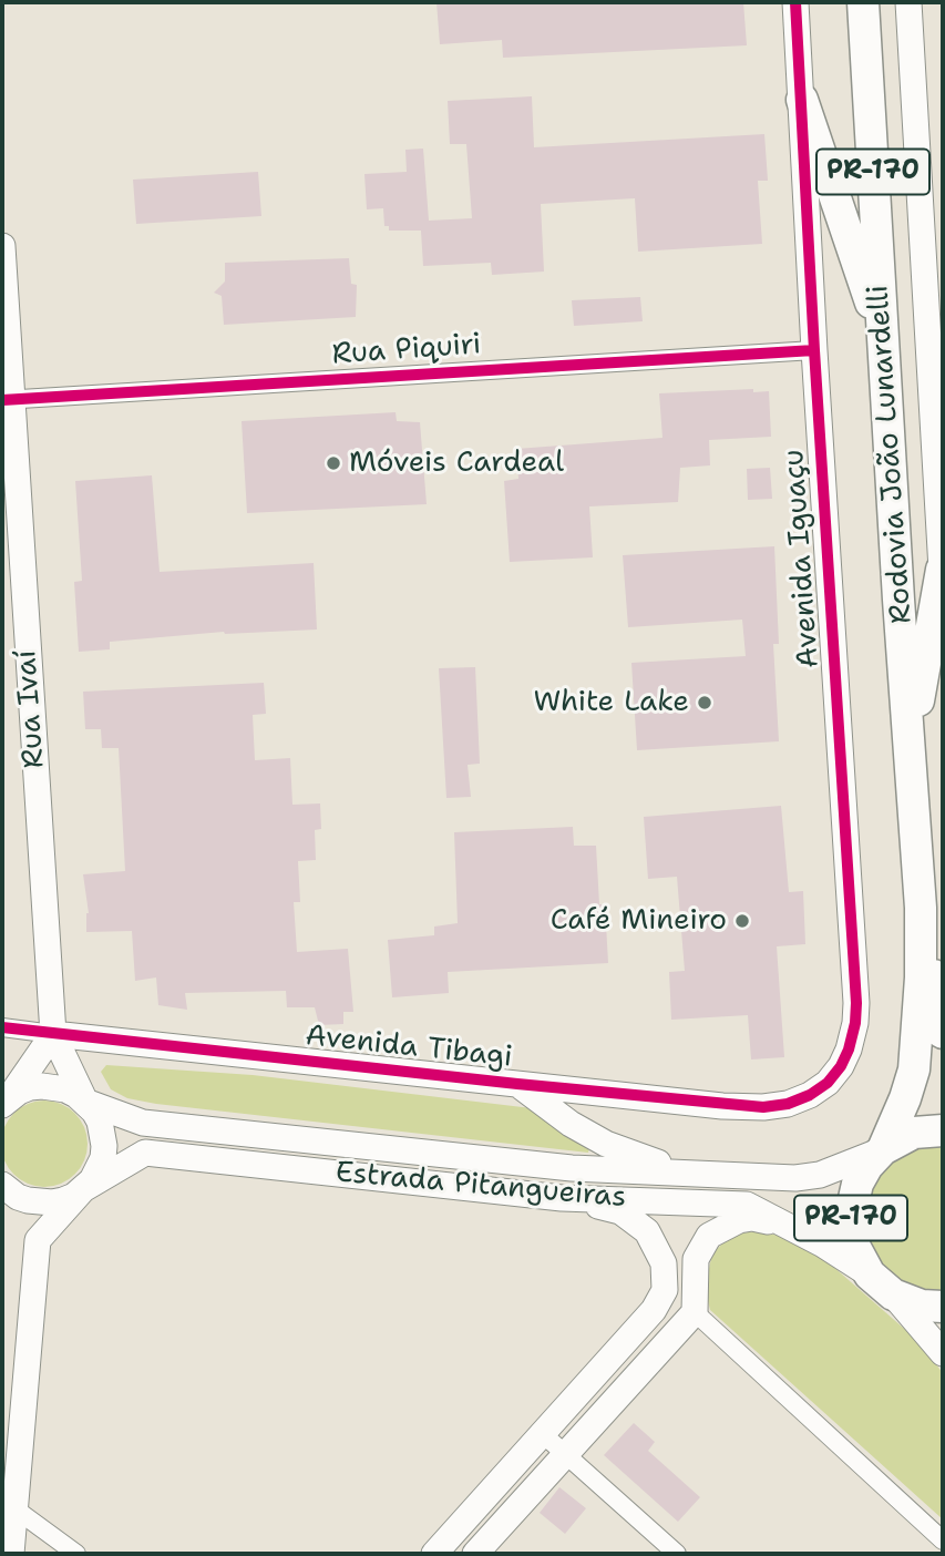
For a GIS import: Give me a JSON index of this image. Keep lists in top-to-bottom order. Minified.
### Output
{"streets":{"highway":["PR-170","Rodovia João Lunardelli"],"street":["Rua Piquiri","Avenida Iguaçu","Rua Ivaí","Avenida Tibagi","Estrada Pitangueiras"]},"crossings":[["PR-170","Rodovia João Lunardelli"],["PR-170","Estrada Pitangueiras"],["Rua Piquiri","Avenida Iguaçu"],["Rua Piquiri","Rua Ivaí"],["Rodovia João Lunardelli","Estrada Pitangueiras"],["Avenida Iguaçu","Avenida Tibagi"],["Rua Ivaí","Avenida Tibagi"],["Rua Ivaí","Estrada Pitangueiras"]],"places":["Móveis Cardeal","White Lake","Café Mineiro"]}
